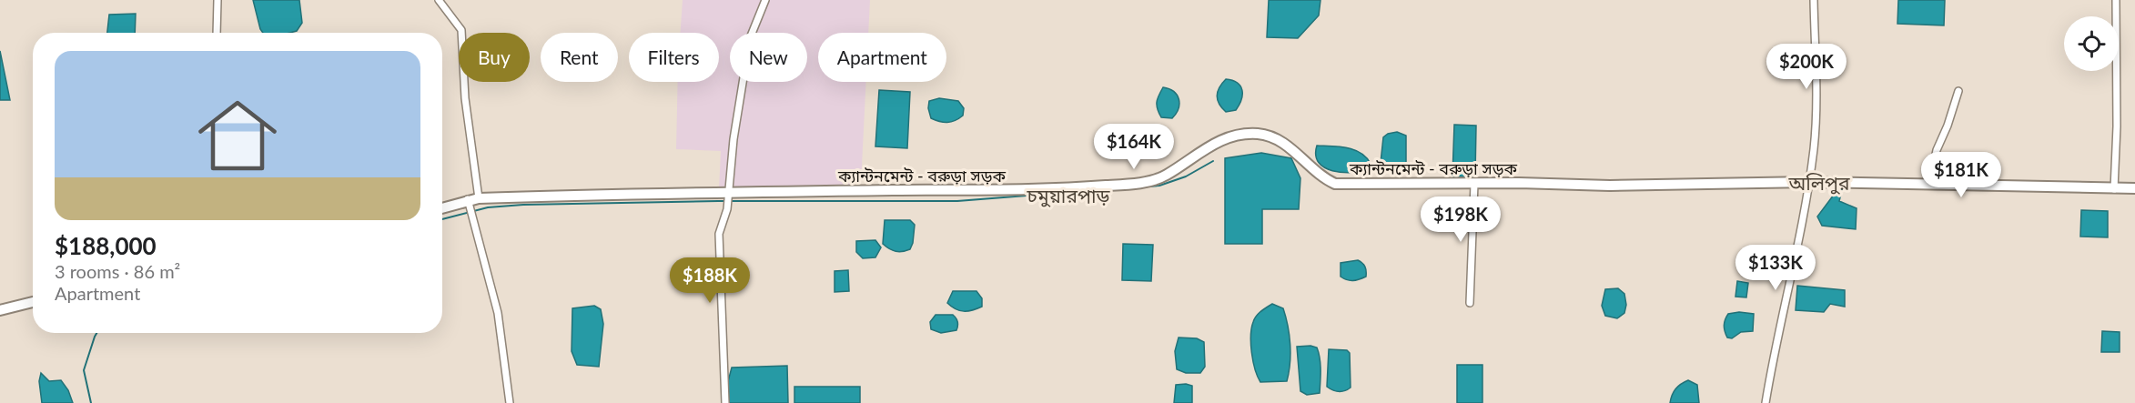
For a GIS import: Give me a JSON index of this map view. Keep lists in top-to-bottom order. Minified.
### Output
{"streets":{"main road":["ক্যান্টনমেন্ট - বরুড়া সড়ক"]},"districts":["অলিপুর","চমুয়ারপাড়"],"page":{"chip":["Buy","Rent","Filters","New","Apartment"],"list":[{"name":"$188,000","note":"3 rooms · 86 m² · Apartment"}],"price":["$200K","$164K","$181K","$198K","$133K","$188K"]}}
